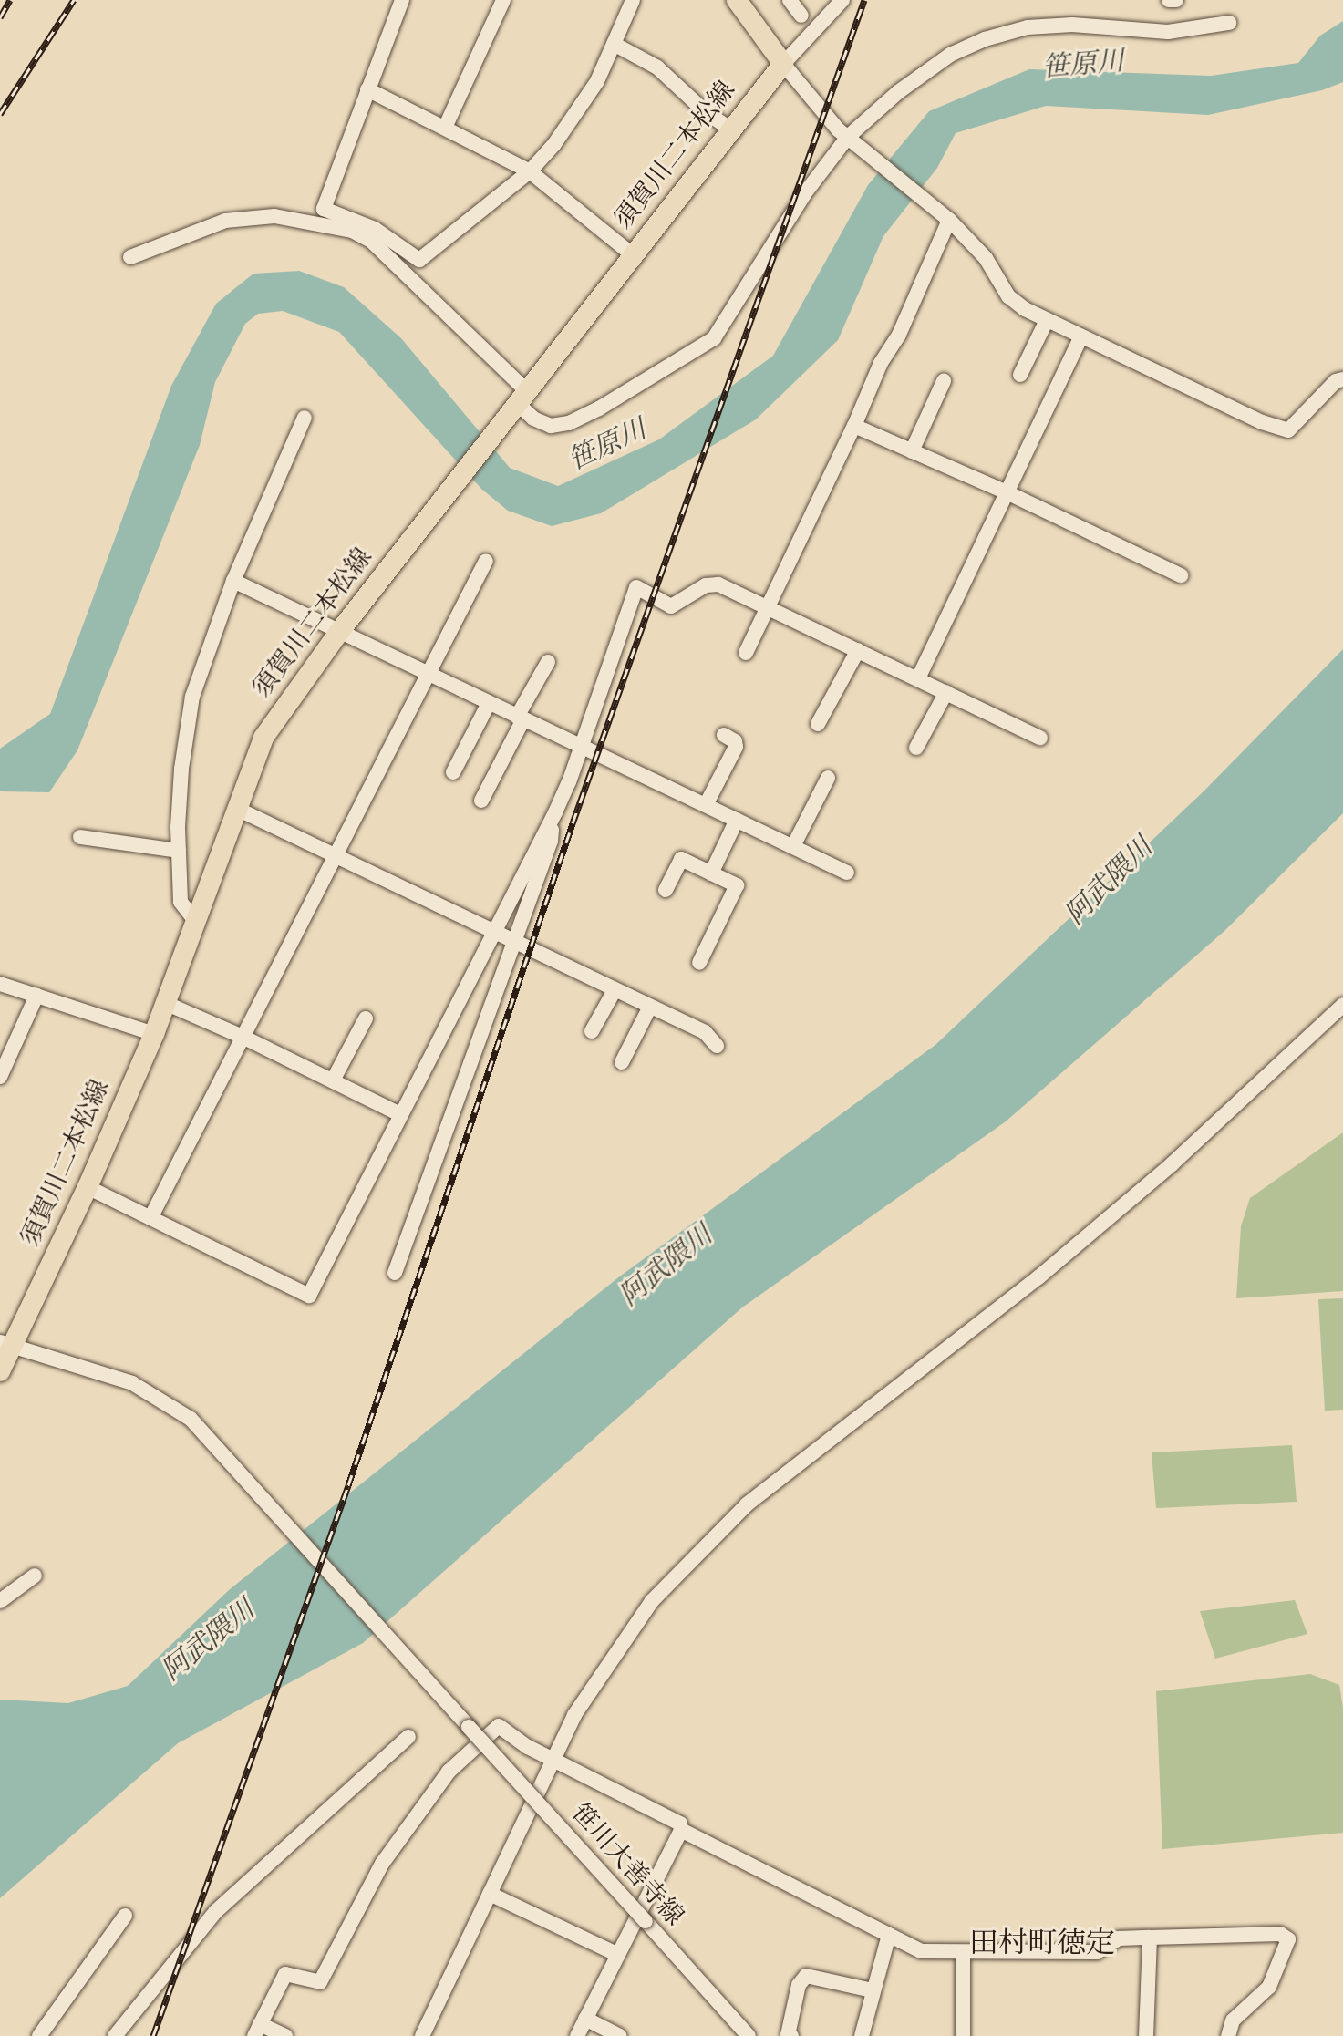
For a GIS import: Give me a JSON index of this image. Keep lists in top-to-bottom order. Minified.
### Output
{"streets":{"main road":["須賀川二本松線"],"street":["笹川大善寺線"]},"crossings":[["須賀川二本松線","笹川大善寺線"]],"districts":["田村町徳定"],"water":["笹原川","阿武隈川"]}
